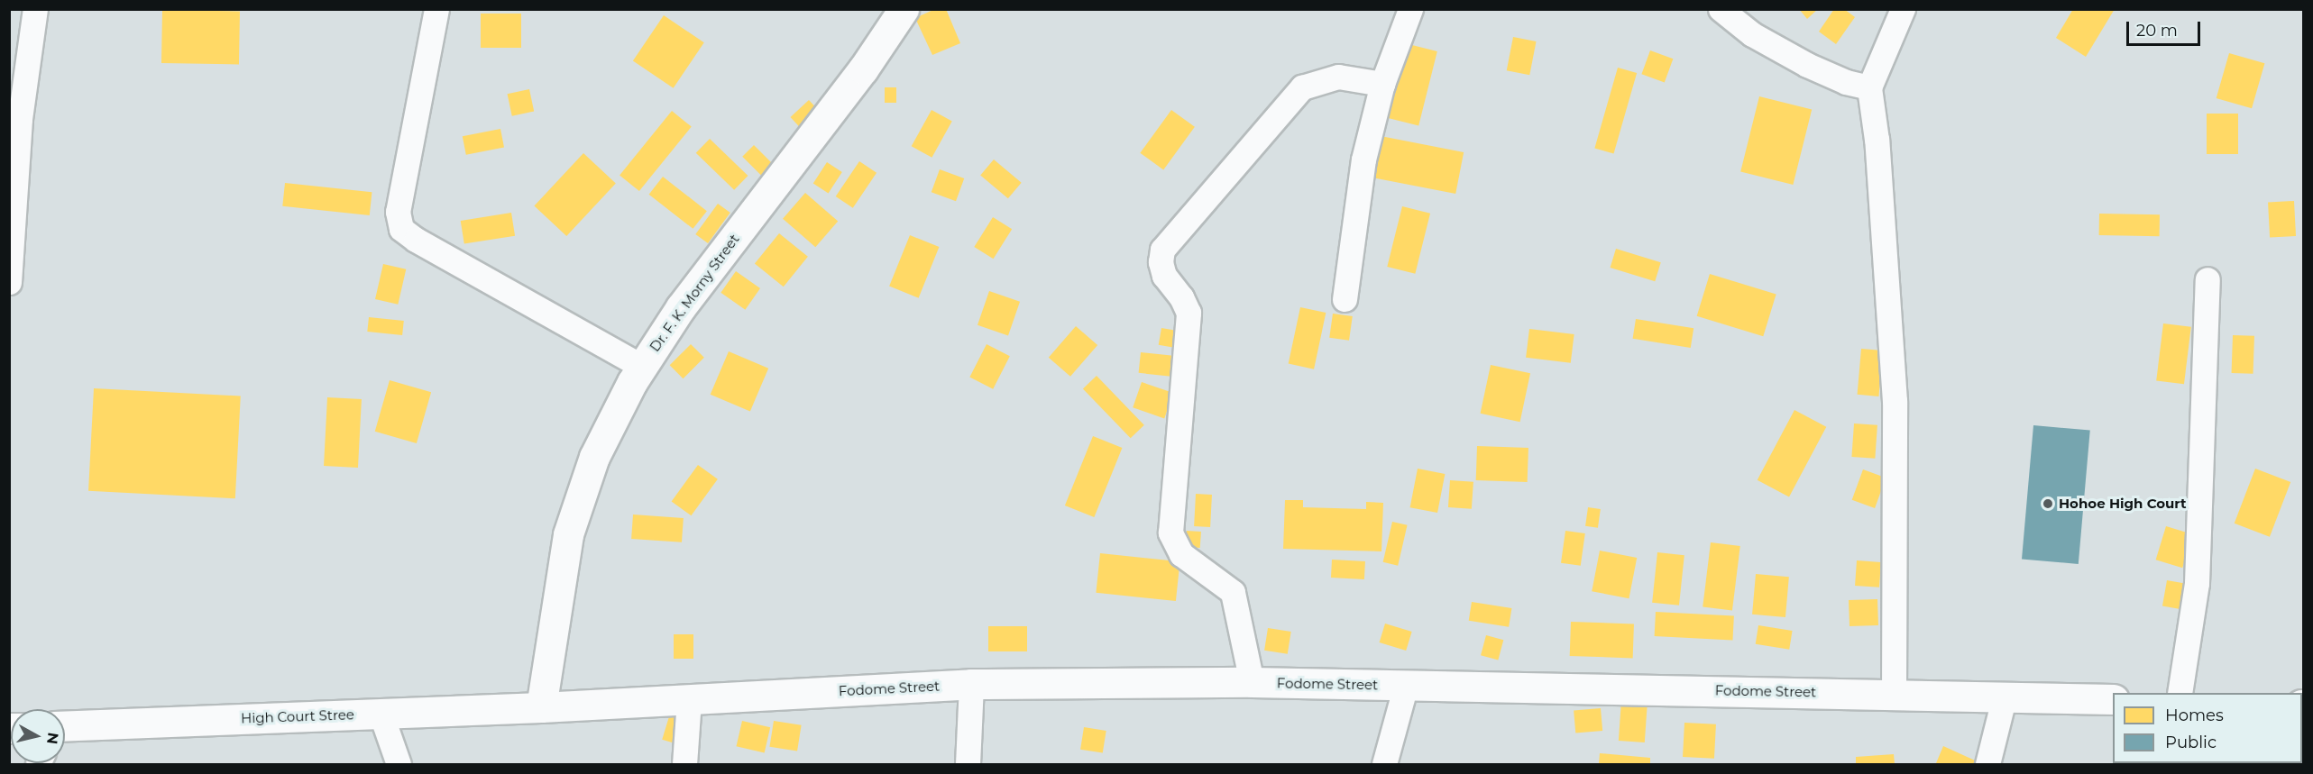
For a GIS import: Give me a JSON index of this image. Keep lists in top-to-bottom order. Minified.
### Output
{"streets":{"street":["Dr. F. K. Morny Street","Fodome Street","High Court Stree"]},"crossings":[["Dr. F. K. Morny Street","Fodome Street"],["Dr. F. K. Morny Street","High Court Stree"],["Fodome Street","High Court Stree"]],"places":["Hohoe High Court"],"legend":["Homes","Public"],"scale_bar":"20 m","north":"right"}
